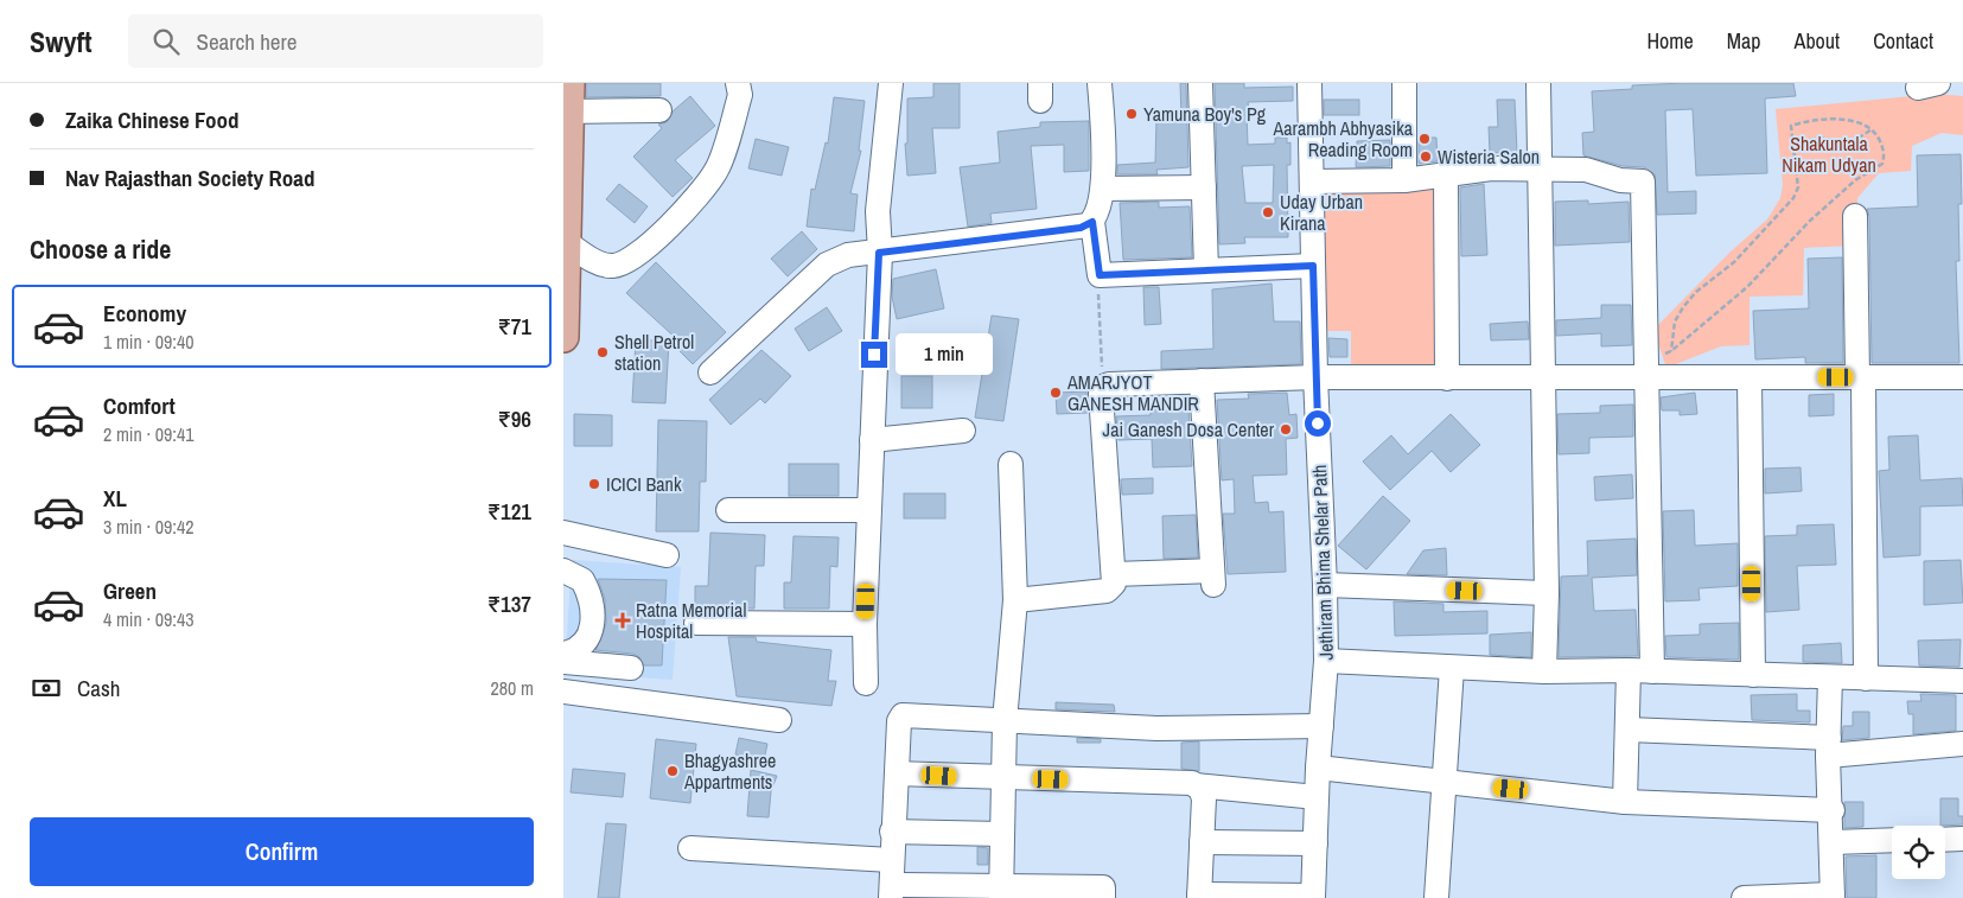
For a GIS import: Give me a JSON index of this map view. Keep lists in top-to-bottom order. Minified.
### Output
{"streets":{"street":["Jethiram Bhima Shelar Path"]},"parks":["Shakuntala Nikam Udyan"],"places":{"other":["Yamuna Boy's Pg","Aarambh Abhyasika Reading Room","Wisteria Salon","Uday Urban Kirana","Shell Petrol station","AMARJYOT GANESH MANDIR","Jai Ganesh Dosa Center","ICICI Bank","Bhagyashree Appartments"],"health":["Ratna Memorial Hospital"]},"page":{"header":"Swyft","search":"Search here","nav":["Home","Map","About","Contact"],"banner":["Zaika Chinese Food","Nav Rajasthan Society Road"],"heading":"Choose a ride","list":[{"name":"Economy","note":"1 min · 09:40","value":"₹71"},{"name":"Comfort","note":"2 min · 09:41","value":"₹96"},{"name":"XL","note":"3 min · 09:42","value":"₹121"},{"name":"Green","note":"4 min · 09:43","value":"₹137"}],"bubble":"1 min","pay":["Cash","280 m"],"buttons":"Confirm"}}
